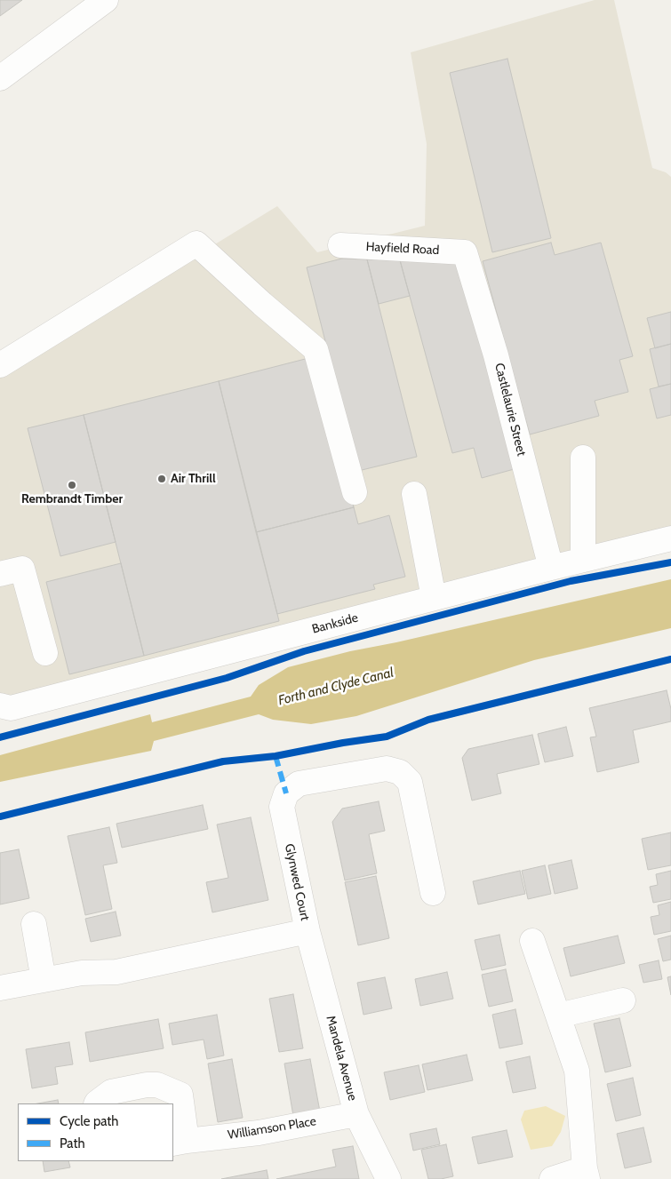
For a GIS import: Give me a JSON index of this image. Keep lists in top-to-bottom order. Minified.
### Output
{"streets":{"street":["Hayfield Road","Castlelaurie Street","Bankside","Glynwed Court","Mandela Avenue","Williamson Place"]},"crossings":[["Hayfield Road","Castlelaurie Street"],["Castlelaurie Street","Bankside"],["Glynwed Court","Mandela Avenue"],["Mandela Avenue","Williamson Place"]],"water":["Forth and Clyde Canal"],"places":["Air Thrill","Rembrandt Timber"],"legend":["Cycle path","Path"]}
